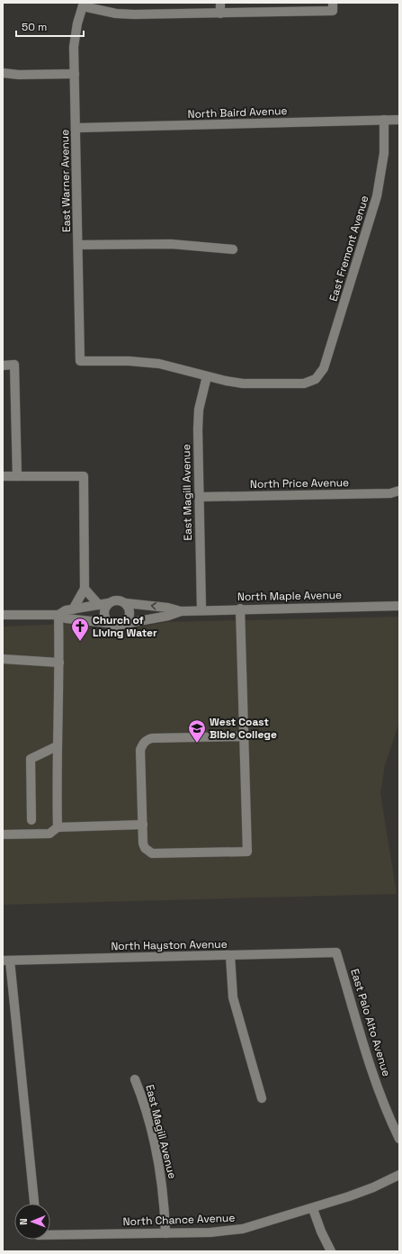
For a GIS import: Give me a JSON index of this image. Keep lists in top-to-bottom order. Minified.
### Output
{"streets":{"street":["North Baird Avenue","East Warner Avenue","East Fremont Avenue","North Price Avenue","East Magill Avenue","North Maple Avenue","North Hayston Avenue","East Palo Alto Avenue","North Chance Avenue"]},"crossings":[["North Baird Avenue","East Warner Avenue"],["North Baird Avenue","East Fremont Avenue"],["East Warner Avenue","East Fremont Avenue"],["East Warner Avenue","East Magill Avenue"],["East Fremont Avenue","East Magill Avenue"],["North Price Avenue","East Magill Avenue"],["East Magill Avenue","North Maple Avenue"],["East Magill Avenue","North Chance Avenue"],["North Hayston Avenue","East Palo Alto Avenue"]],"places":{"church":["Church of Living Water"],"school or university":["West Coast Bible College"]},"scale_bar":"50 m","north":"left"}
